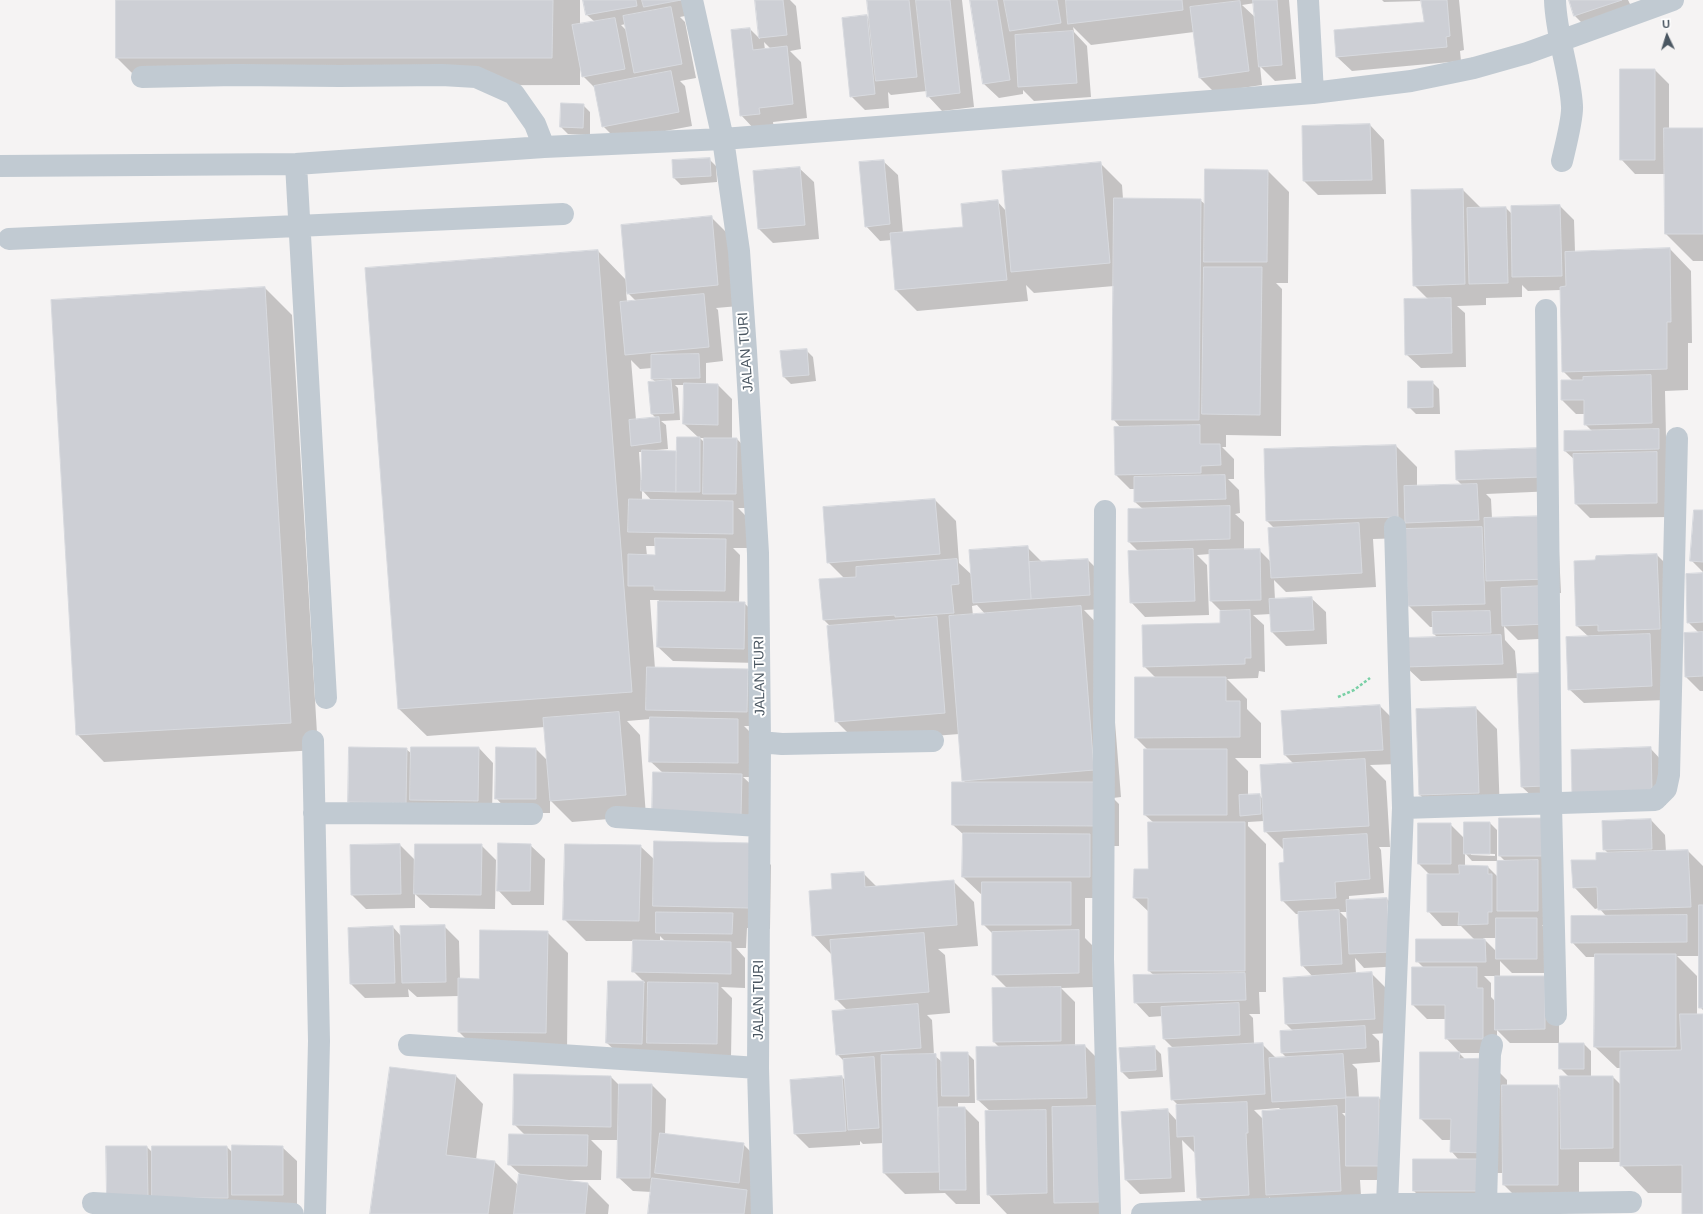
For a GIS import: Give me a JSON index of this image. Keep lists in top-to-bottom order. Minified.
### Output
{"streets":{"street":["JALAN TURI"]},"north":"top"}
